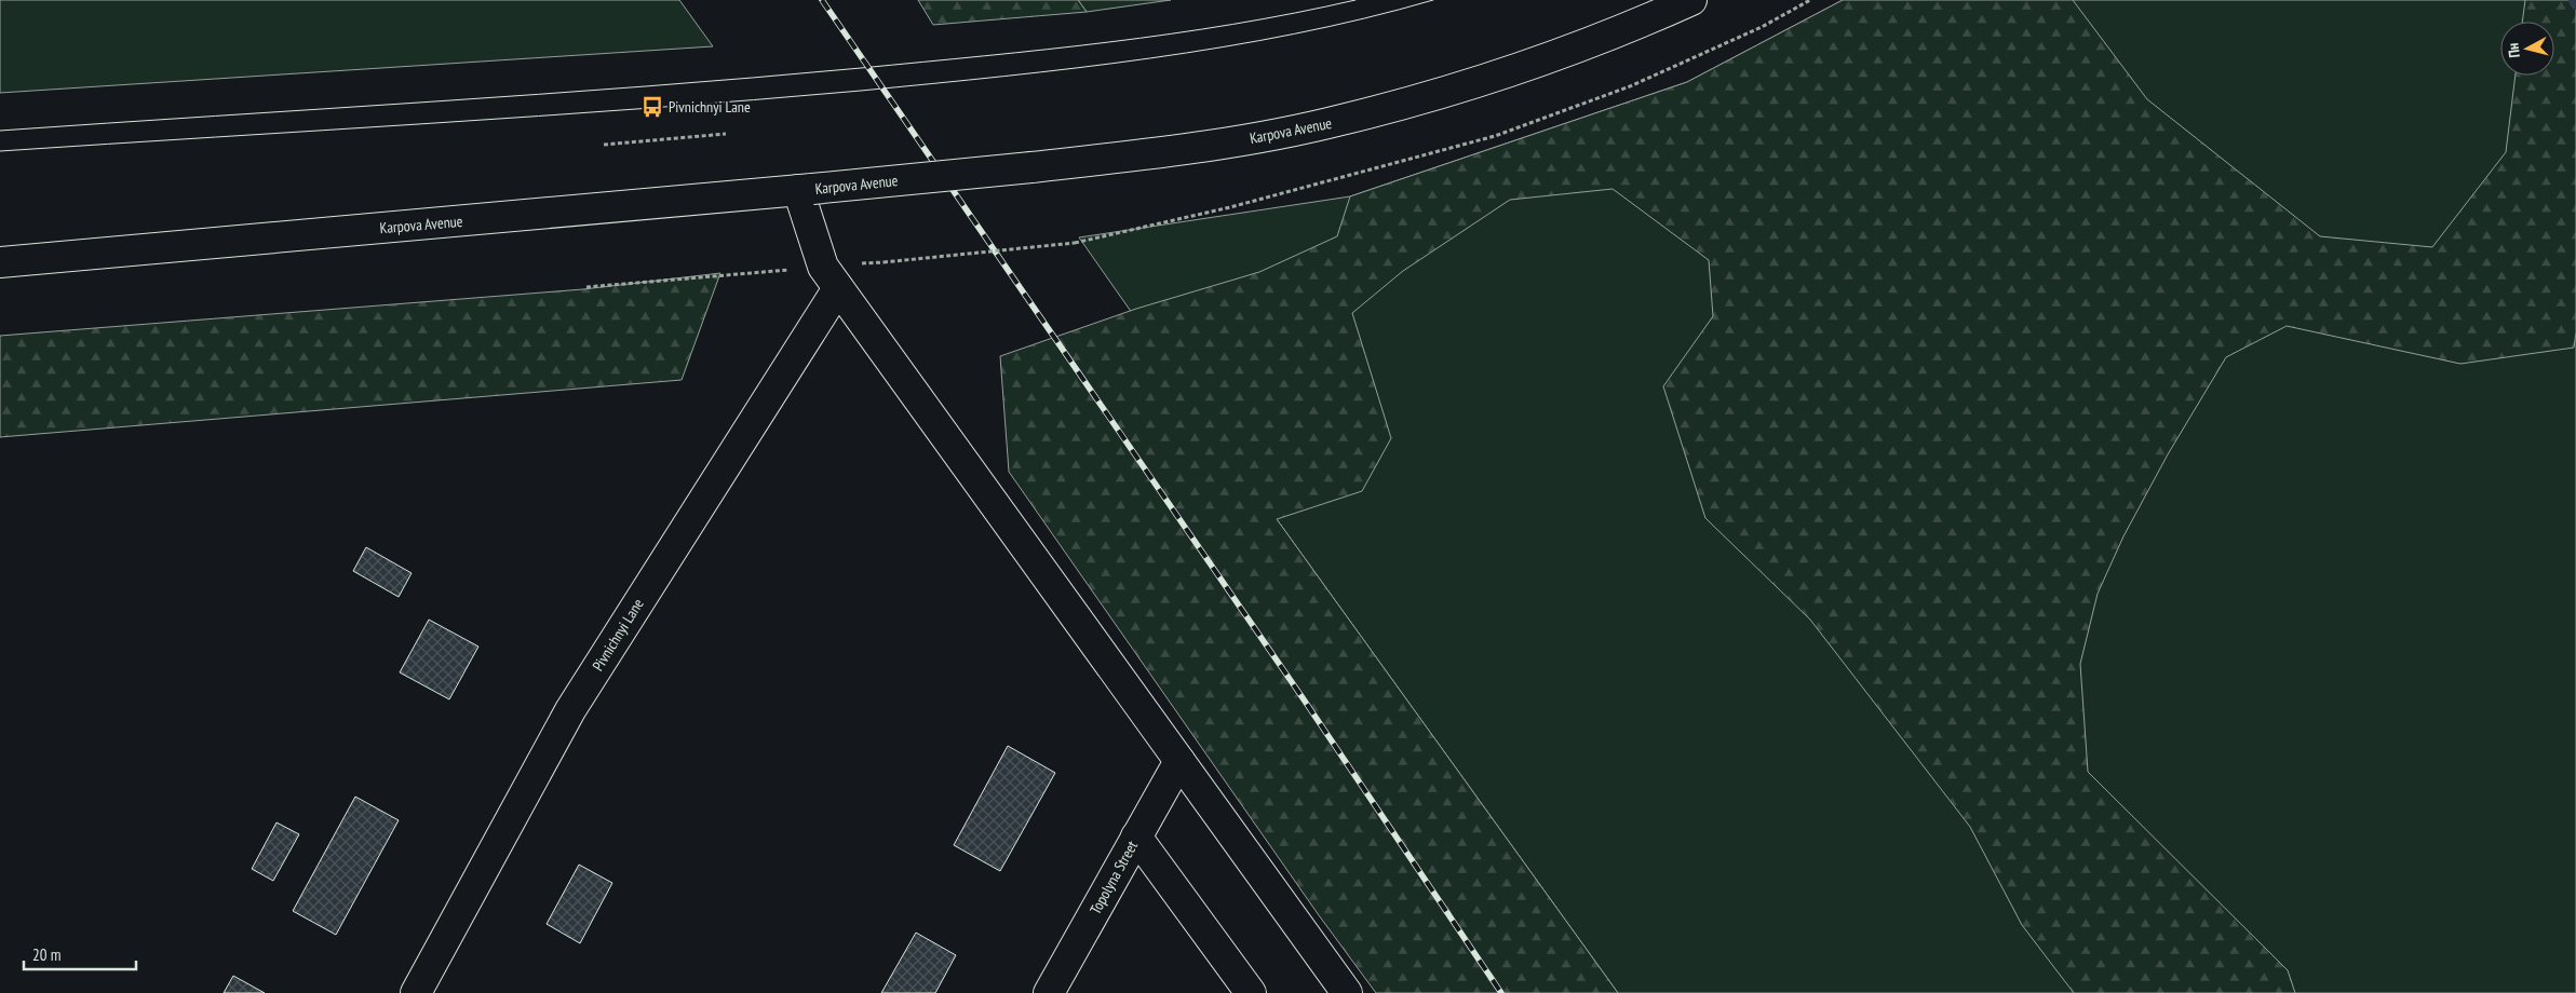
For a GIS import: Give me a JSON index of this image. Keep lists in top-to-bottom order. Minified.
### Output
{"streets":{"street":["Karpova Avenue","Pivnichnyi Lane","Topolyna Street"]},"places":{"bus stop":["Pivnichnyi Lane"]},"scale_bar":"20 m","north":"left"}
